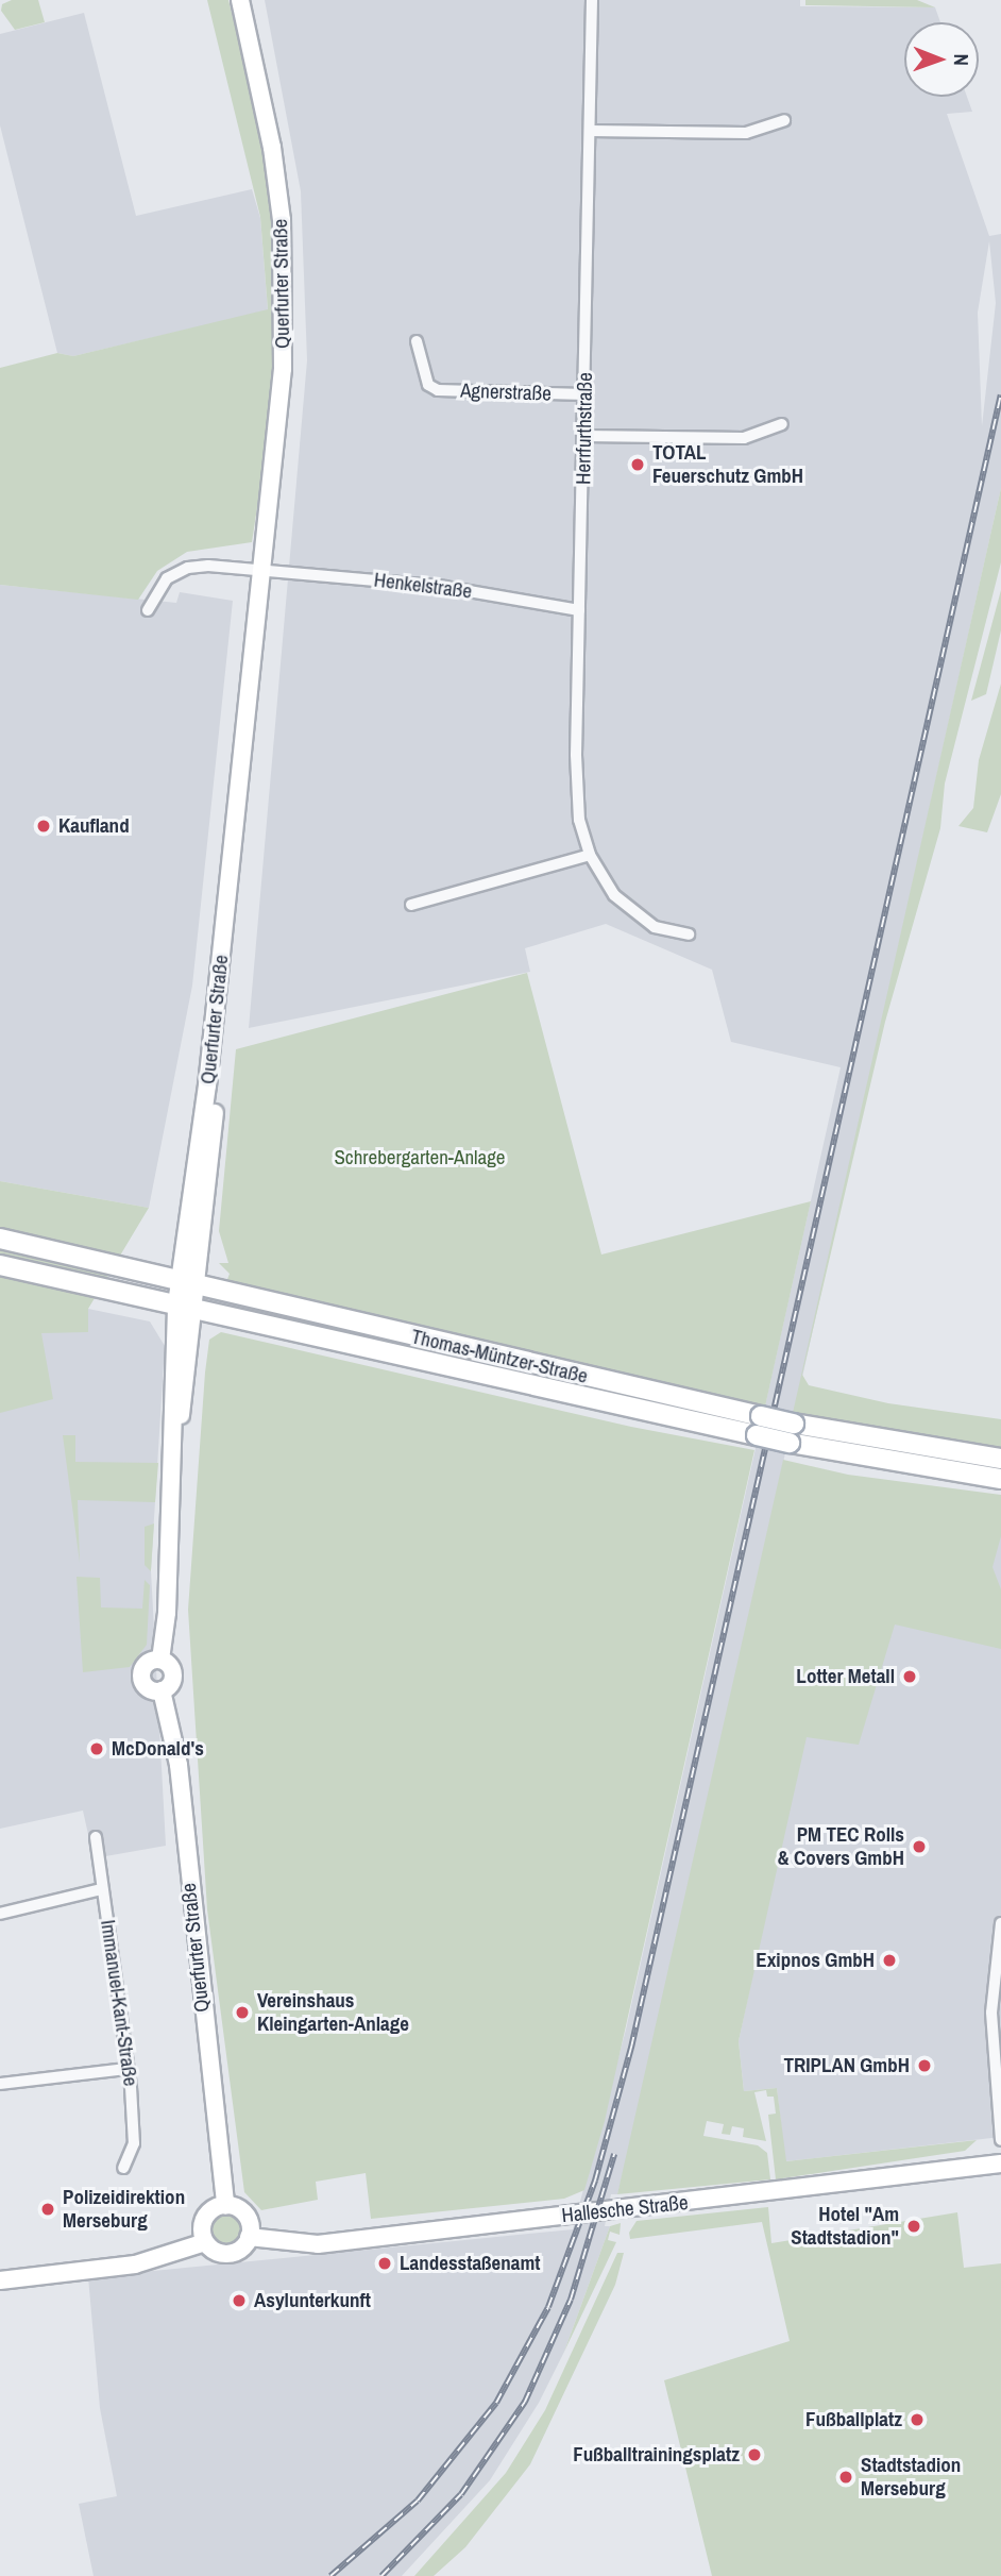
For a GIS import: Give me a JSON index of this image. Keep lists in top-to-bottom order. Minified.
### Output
{"streets":{"main road":["Querfurter Straße","Thomas-Müntzer-Straße","Hallesche Straße"],"street":["Agnerstraße","Herrfurthstraße","Henkelstraße","Immanuel-Kant-Straße"]},"crossings":[["Querfurter Straße","Henkelstraße"],["Querfurter Straße","Thomas-Müntzer-Straße"],["Querfurter Straße","Hallesche Straße"],["Agnerstraße","Herrfurthstraße"],["Herrfurthstraße","Henkelstraße"]],"parks":["Schrebergarten-Anlage"],"places":["TOTAL Feuerschutz GmbH","Kaufland","Lotter Metall","McDonald's","PM TEC Rolls & Covers GmbH","Exipnos GmbH","Vereinshaus Kleingarten-Anlage","TRIPLAN GmbH","Polizeidirektion Merseburg","Hotel \"Am Stadtstadion\"","Landesstaßenamt","Asylunterkunft","Fußballplatz","Fußballtrainingsplatz","Stadtstadion Merseburg"],"north":"right"}
